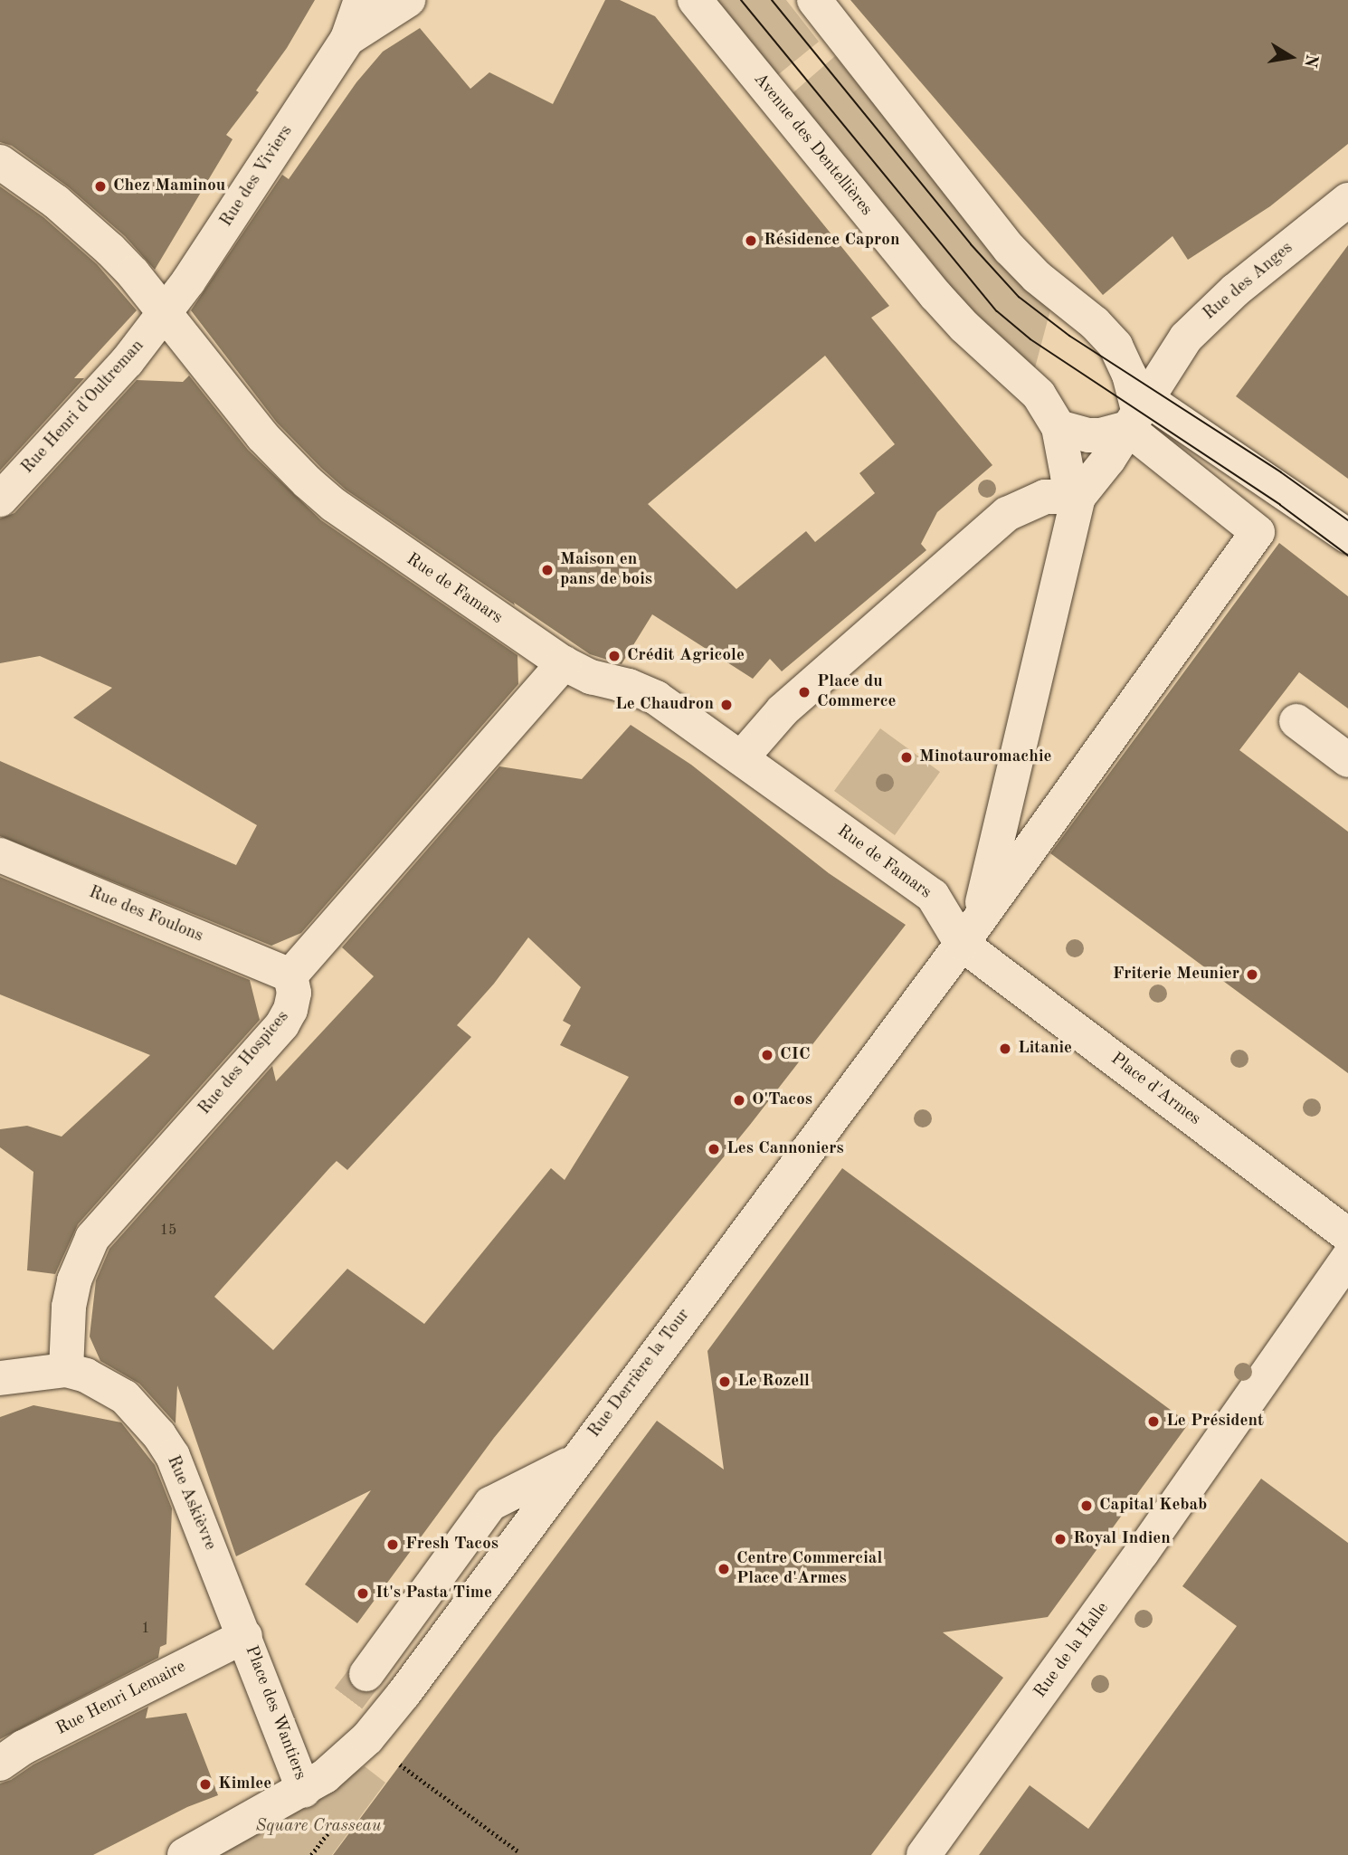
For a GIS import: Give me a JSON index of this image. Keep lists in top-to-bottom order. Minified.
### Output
{"streets":{"street":["Avenue des Dentellières","Rue des Viviers","Rue des Anges","Rue Henri d'Oultreman","Rue de Famars","Rue des Foulons","Rue des Hospices","Place d'Armes","Rue Derrière la Tour","Rue Askièvre","Rue de la Halle","Rue Henri Lemaire","Place des Wantiers"]},"crossings":[["Rue des Viviers","Rue Henri d'Oultreman"],["Rue des Viviers","Rue de Famars"],["Rue Henri d'Oultreman","Rue de Famars"],["Rue de Famars","Place d'Armes"],["Rue de Famars","Rue Derrière la Tour"],["Rue des Foulons","Rue des Hospices"],["Rue des Hospices","Rue Askièvre"],["Place d'Armes","Rue Derrière la Tour"],["Rue Derrière la Tour","Place des Wantiers"],["Rue Askièvre","Rue Henri Lemaire"],["Rue Askièvre","Place des Wantiers"],["Rue Henri Lemaire","Place des Wantiers"]],"parks":["Square Crasseau"],"places":["Chez Maminou","Résidence Capron","Maison en pans de bois","Crédit Agricole","Place du Commerce","Le Chaudron","Minotauromachie","Friterie Meunier","Litanie","CIC","O'Tacos","Les Cannoniers","Le Rozell","Le Président","Capital Kebab","Royal Indien","Fresh Tacos","Centre Commercial Place d'Armes","It's Pasta Time","Kimlee"],"house_numbers":["15","1"],"north":"right"}
